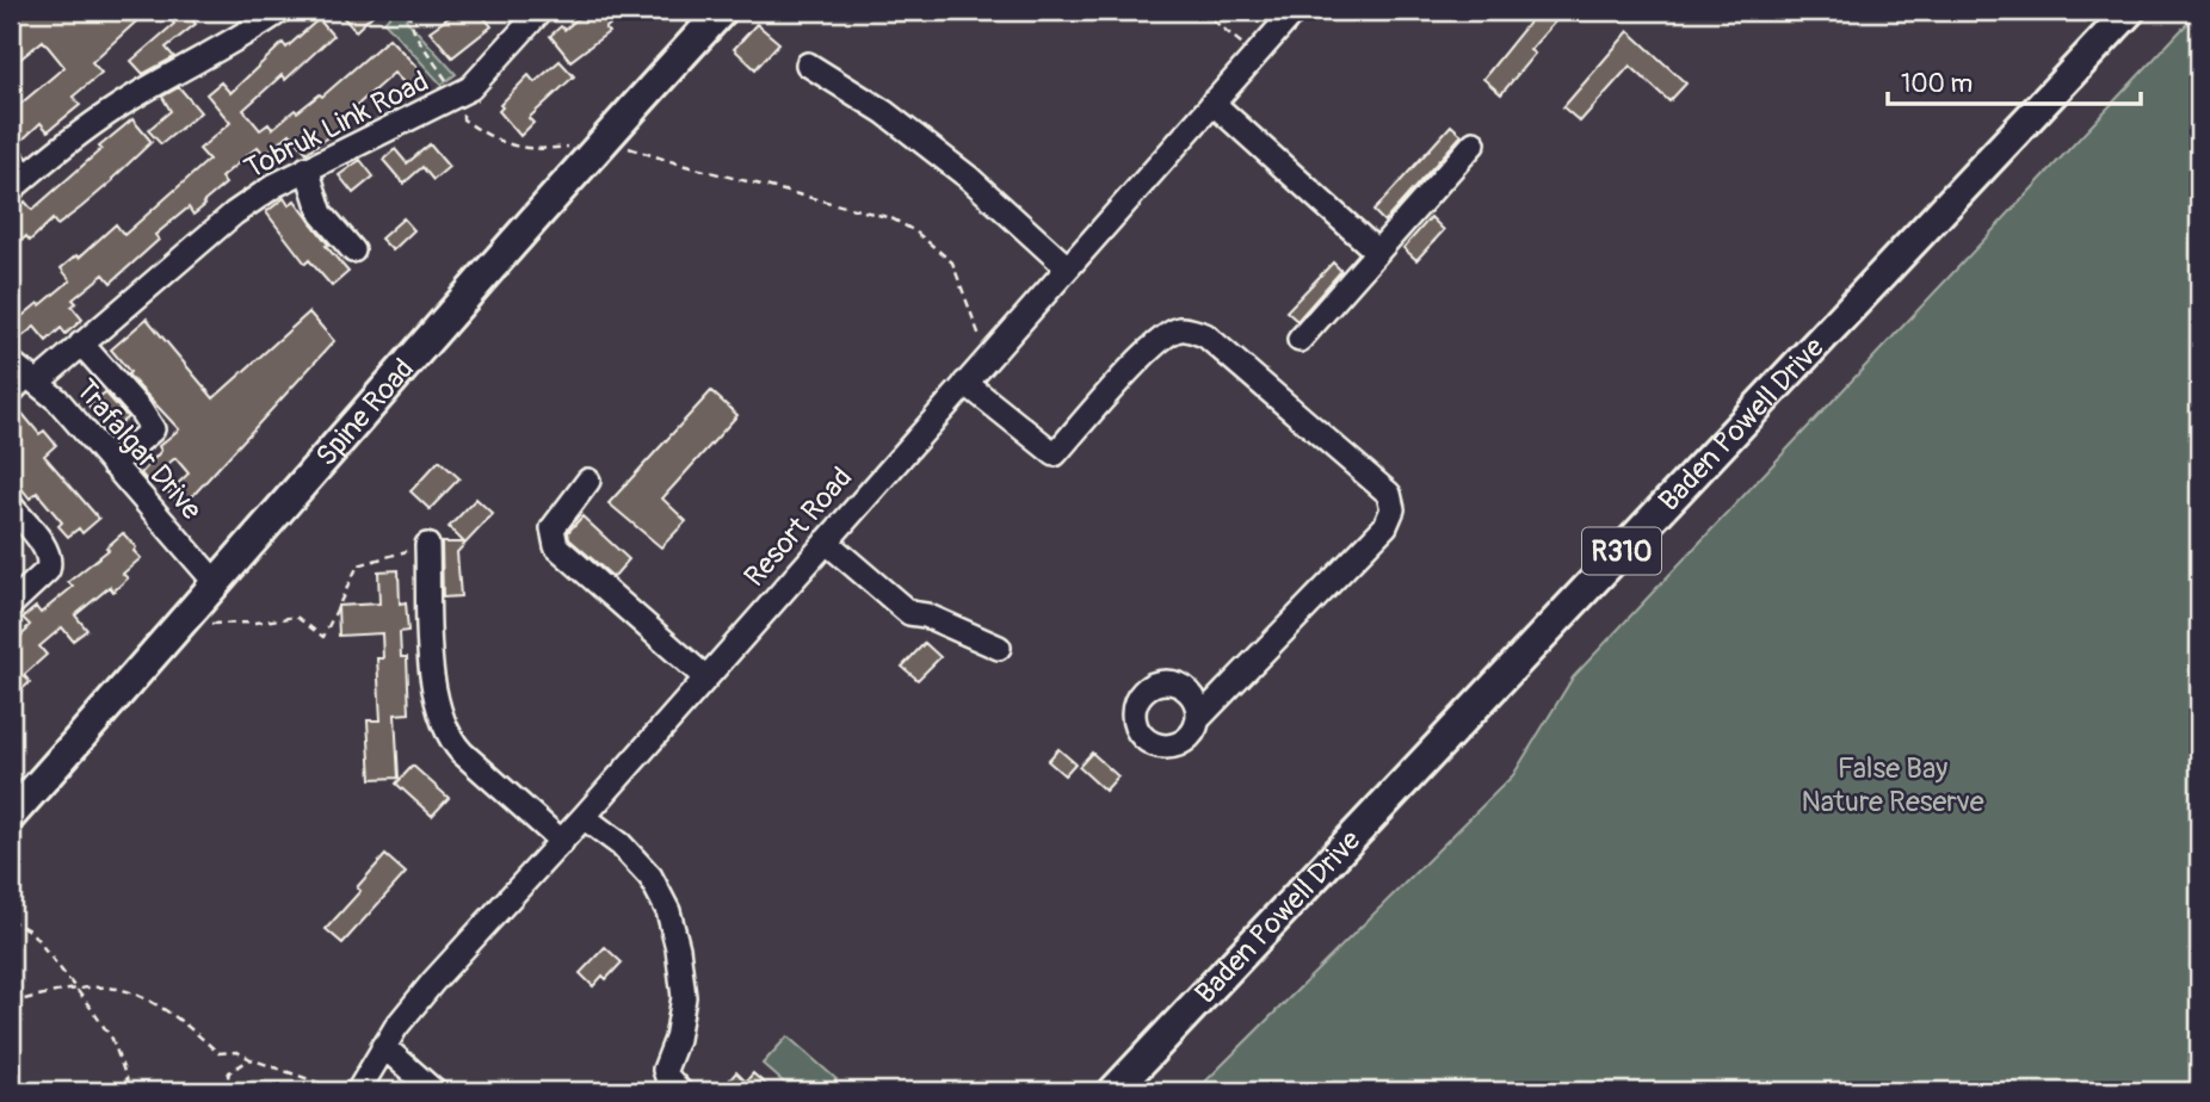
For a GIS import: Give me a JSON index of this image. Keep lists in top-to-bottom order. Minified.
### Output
{"streets":{"main road":["Spine Road","Baden Powell Drive","R310"],"street":["Tobruk Link Road","Trafalgar Drive","Resort Road"]},"crossings":[["Tobruk Link Road","Trafalgar Drive"],["Spine Road","Trafalgar Drive"]],"parks":["False Bay Nature Reserve"],"scale_bar":"100 m"}
